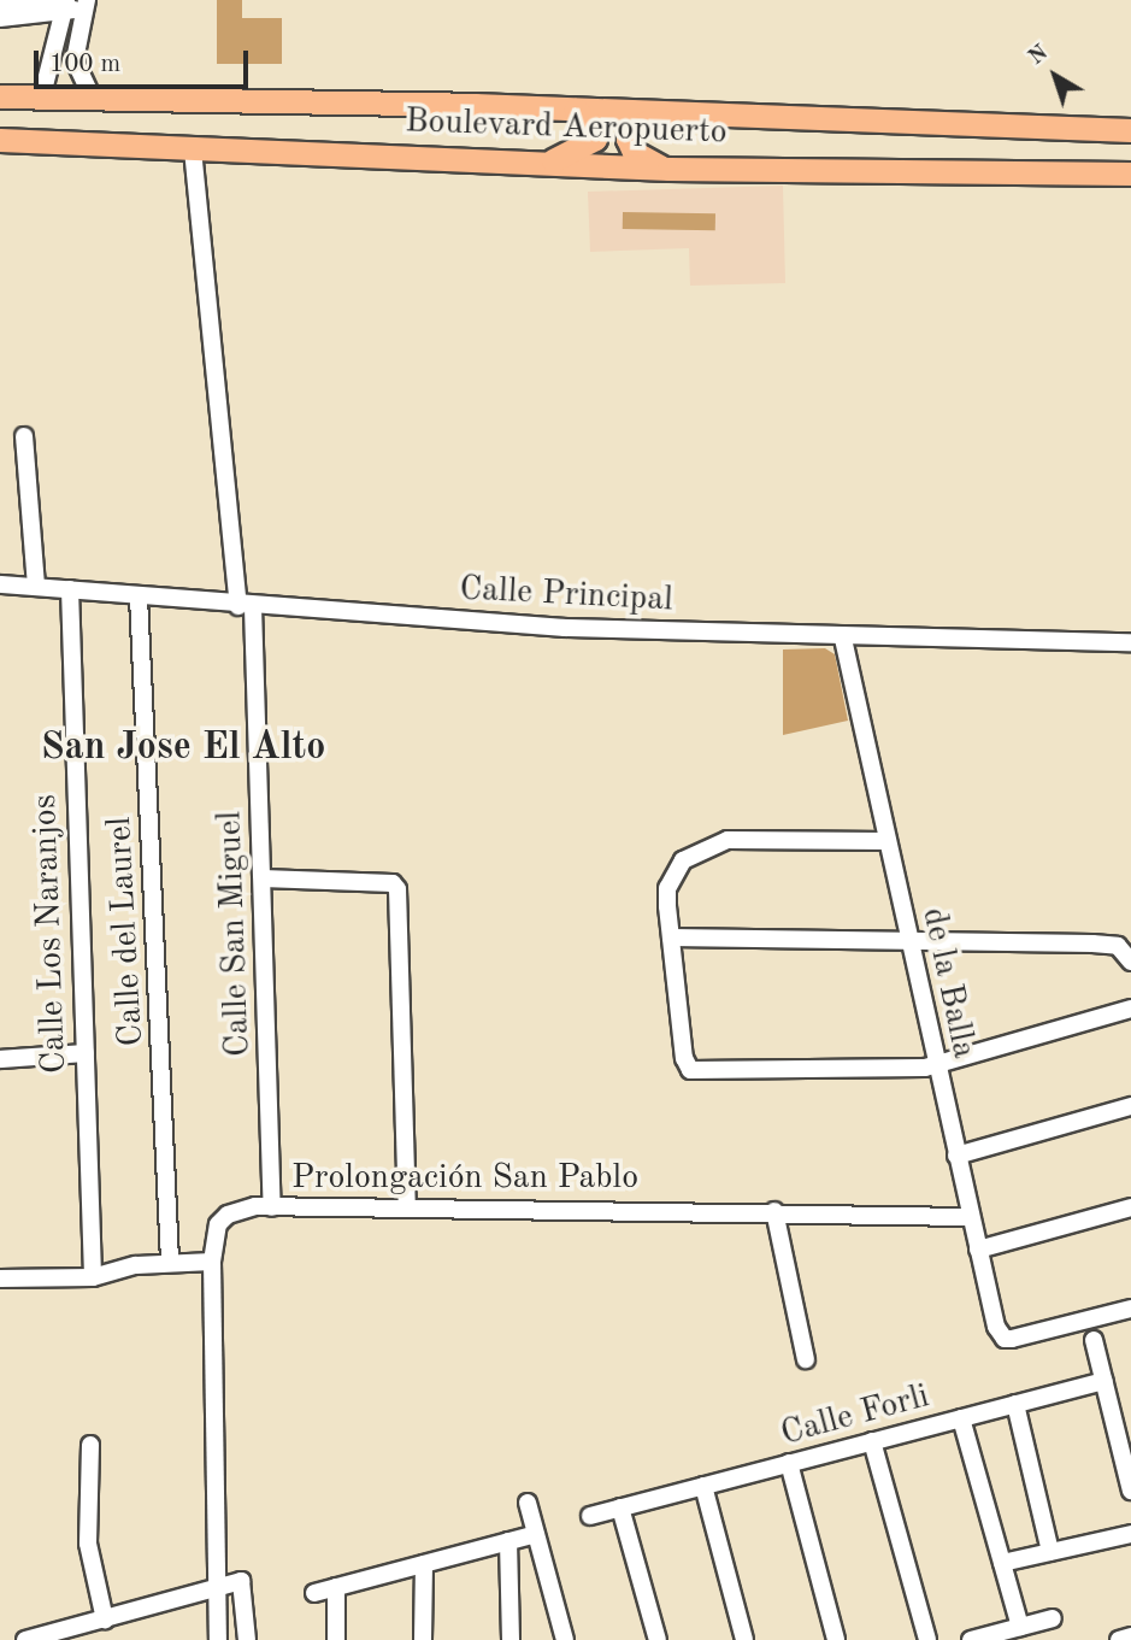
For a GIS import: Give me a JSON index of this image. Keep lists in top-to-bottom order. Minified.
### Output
{"streets":{"highway":["Boulevard Aeropuerto"],"street":["Calle Principal","Calle del Laurel","Calle Los Naranjos","Calle San Miguel","de la Balla","Prolongación San Pablo","Calle Forli"]},"crossings":[["Boulevard Aeropuerto","Calle San Miguel"],["Calle Principal","Calle del Laurel"],["Calle Principal","Calle Los Naranjos"],["Calle Principal","Calle San Miguel"],["Calle Principal","de la Balla"],["Calle San Miguel","Prolongación San Pablo"],["de la Balla","Prolongación San Pablo"]],"districts":["San Jose El Alto"],"scale_bar":"100 m","north":"top left"}
